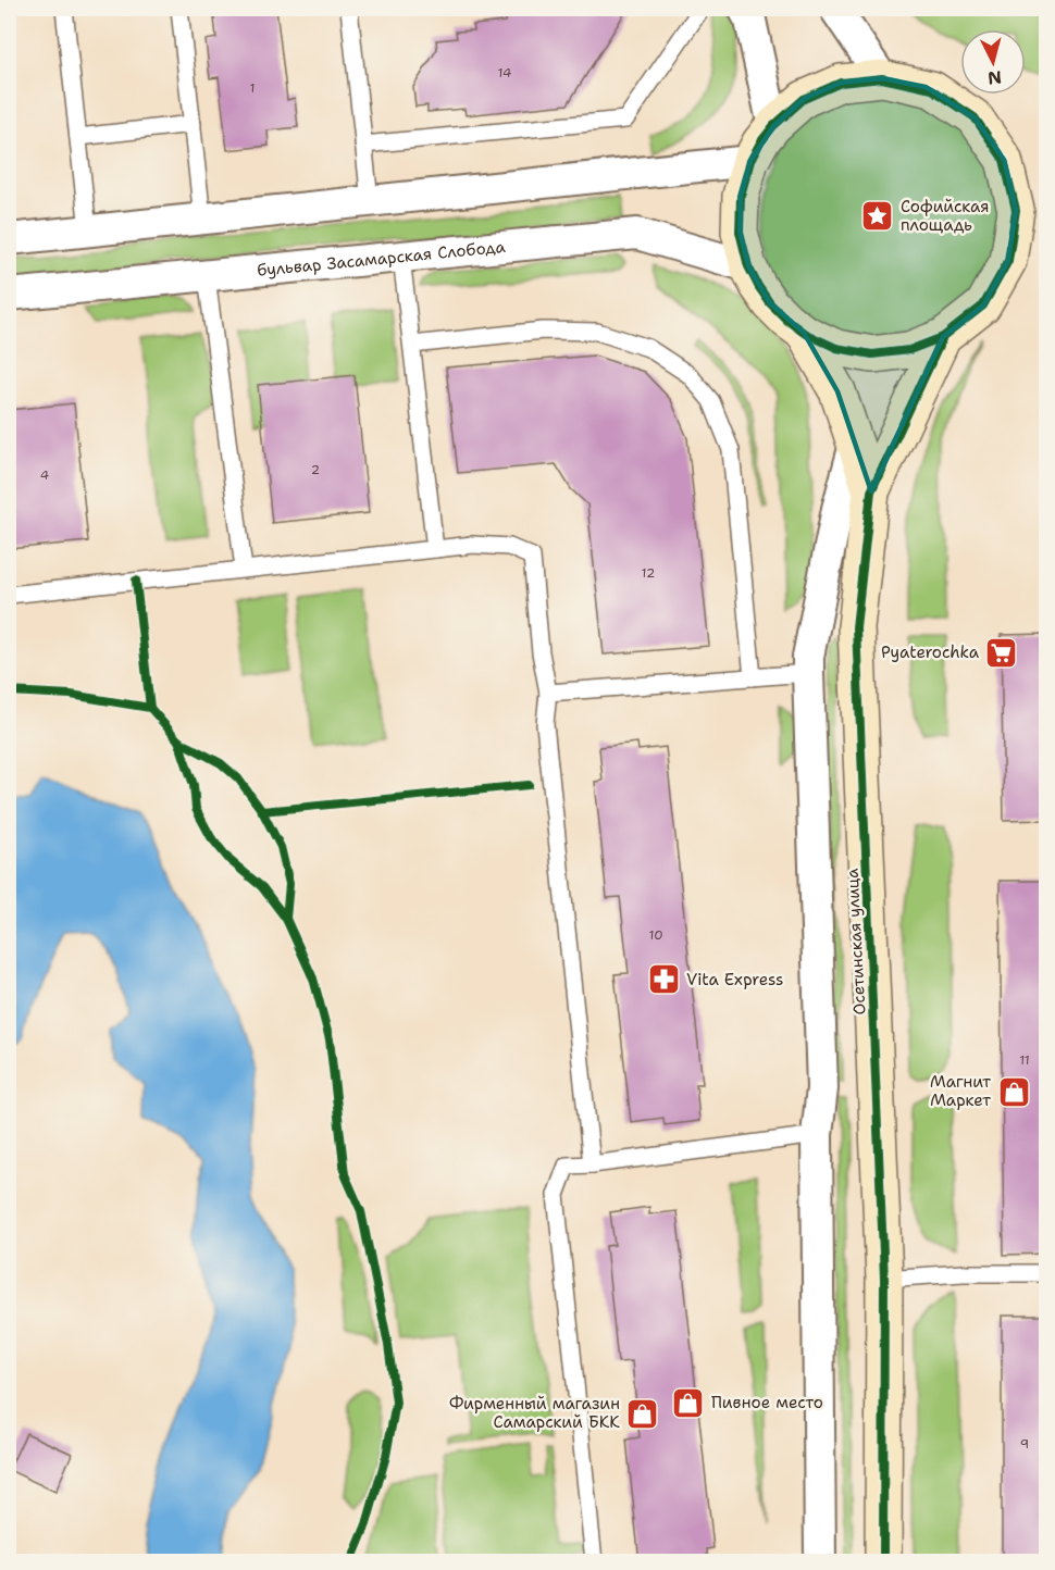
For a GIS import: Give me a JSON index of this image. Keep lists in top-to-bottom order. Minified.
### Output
{"streets":{"street":["бульвар Засамарская Слобода","Осетинская улица"]},"places":{"place":["Софийская площадь"],"supermarket":["Pyaterochka"],"pharmacy":["Vita Express"],"shop":["Магнит Маркет","Пивное место","Фирменный магазин Самарский БКК"]},"house_numbers":["14","1","2","4","12","10","11","9"],"north":"bottom"}
